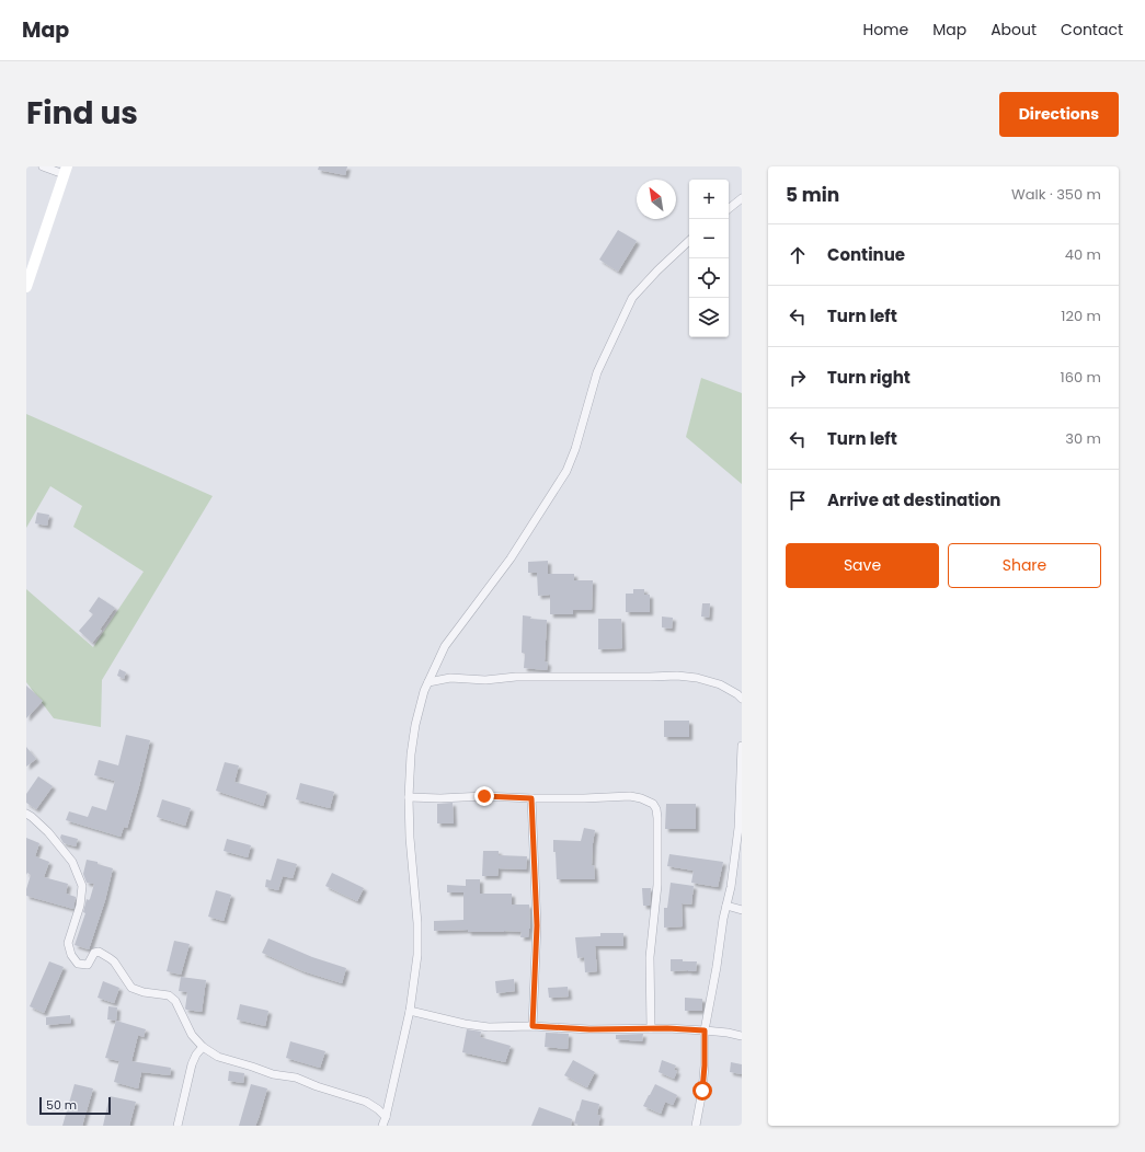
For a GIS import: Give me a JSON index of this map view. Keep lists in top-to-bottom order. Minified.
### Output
{"scale_bar":"50 m","north":"top left","page":{"header":"Map","nav":["Home","Map","About","Contact"],"title":"Find us","buttons":["Directions",["Save","Share"]],"heading":["5 min","Walk · 350 m"],"map_buttons":["+","−"],"list":[["Continue","40 m"],["Turn left","120 m"],["Turn right","160 m"],["Turn left","30 m"],"Arrive at destination"],"scale":"50 m"}}
